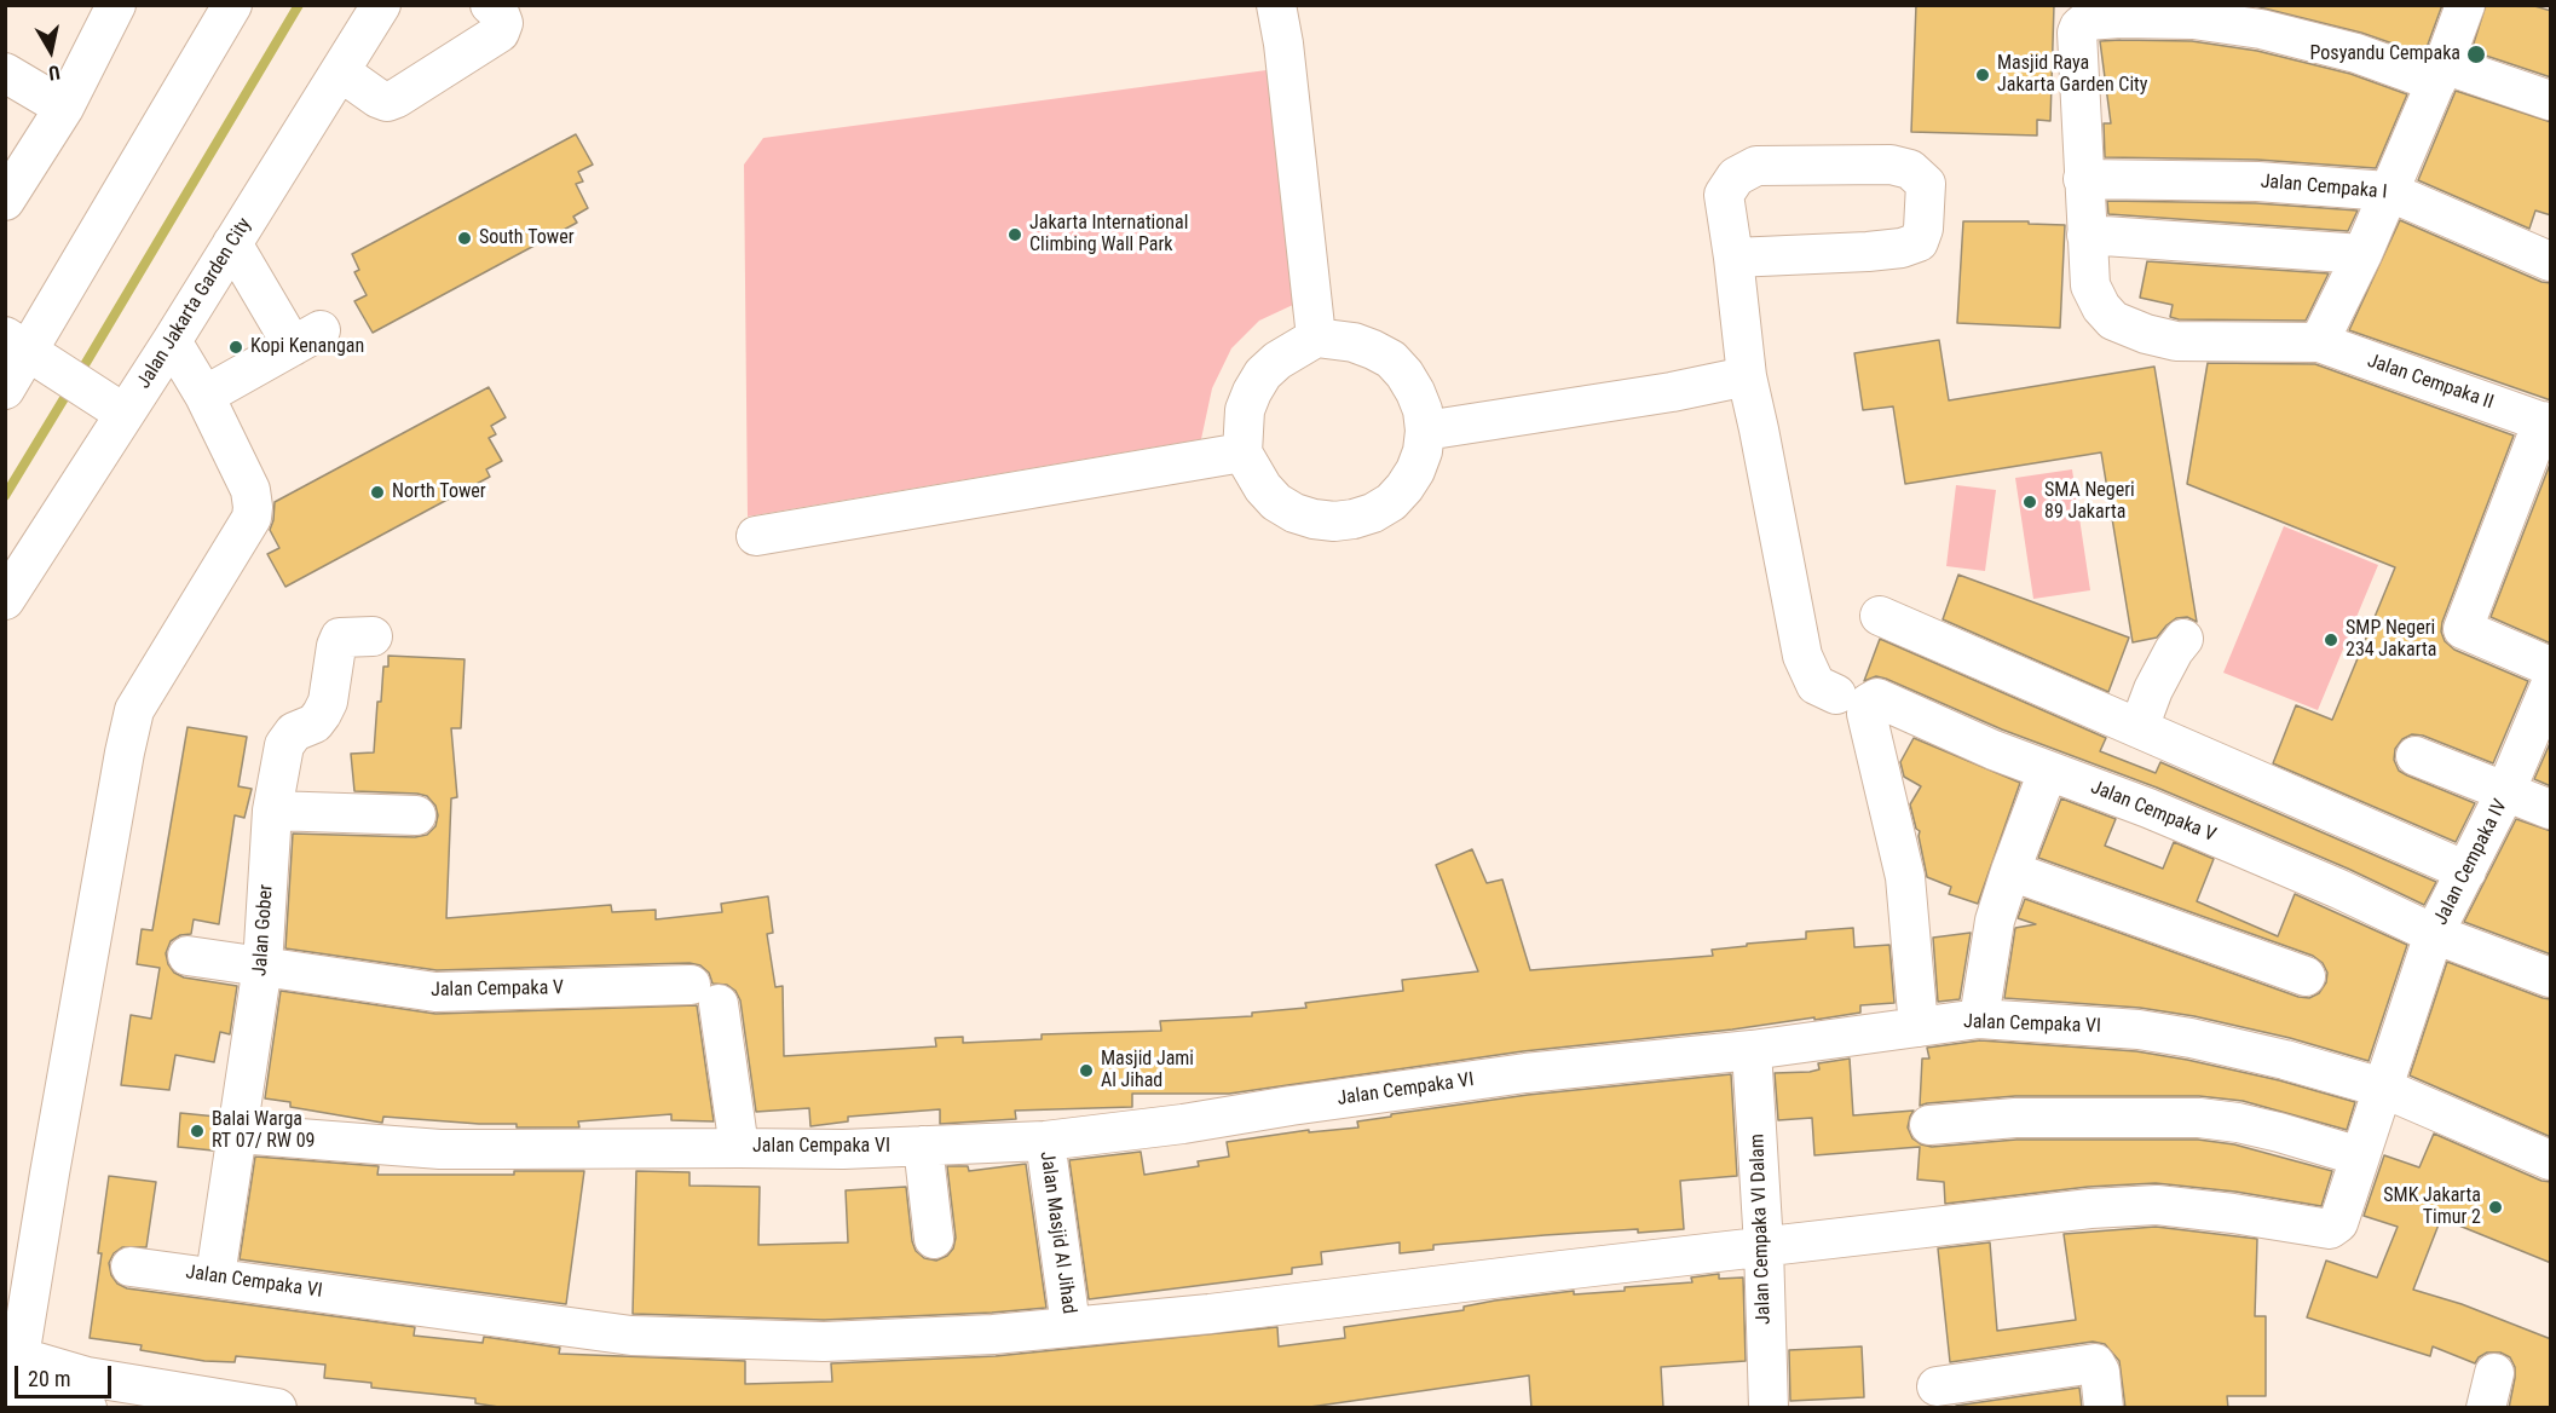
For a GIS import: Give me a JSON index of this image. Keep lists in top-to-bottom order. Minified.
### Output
{"streets":{"street":["Jalan Cempaka I","Jalan Jakarta Garden City","Jalan Cempaka II","Jalan Cempaka V","Jalan Cempaka IV","Jalan Gober","Jalan Cempaka VI","Jalan Cempaka VI Dalam","Jalan Masjid Al Jihad"]},"crossings":[["Jalan Cempaka I","Jalan Cempaka II"],["Jalan Cempaka V","Jalan Cempaka IV"],["Jalan Cempaka V","Jalan Gober"],["Jalan Cempaka V","Jalan Cempaka VI"],["Jalan Gober","Jalan Cempaka VI"],["Jalan Cempaka VI","Jalan Cempaka VI Dalam"],["Jalan Cempaka VI","Jalan Masjid Al Jihad"]],"places":["Posyandu Cempaka","Masjid Raya Jakarta Garden City","Jakarta International Climbing Wall Park","South Tower","Kopi Kenangan","North Tower","SMA Negeri 89 Jakarta","SMP Negeri 234 Jakarta","Masjid Jami Al Jihad","Balai Warga RT 07/ RW 09","SMK Jakarta Timur 2"],"scale_bar":"20 m","north":"bottom"}
